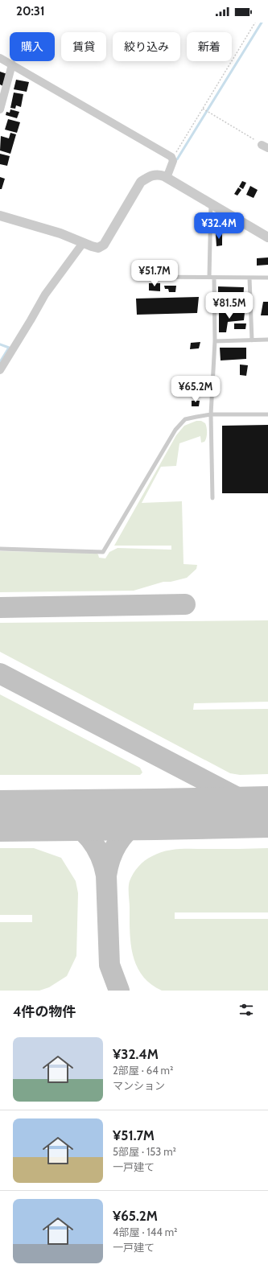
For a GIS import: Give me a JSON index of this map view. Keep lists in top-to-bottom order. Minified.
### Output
{"page":{"status":"20:31","chip":["購入","賃貸","絞り込み","新着"],"price":["¥32.4M","¥51.7M","¥81.5M","¥65.2M"],"heading":"4件の物件","list":[{"name":"¥32.4M","note":"2部屋 · 64 m² · マンション"},{"name":"¥51.7M","note":"5部屋 · 153 m² · 一戸建て"},{"name":"¥65.2M","note":"4部屋 · 144 m² · 一戸建て"}]}}
